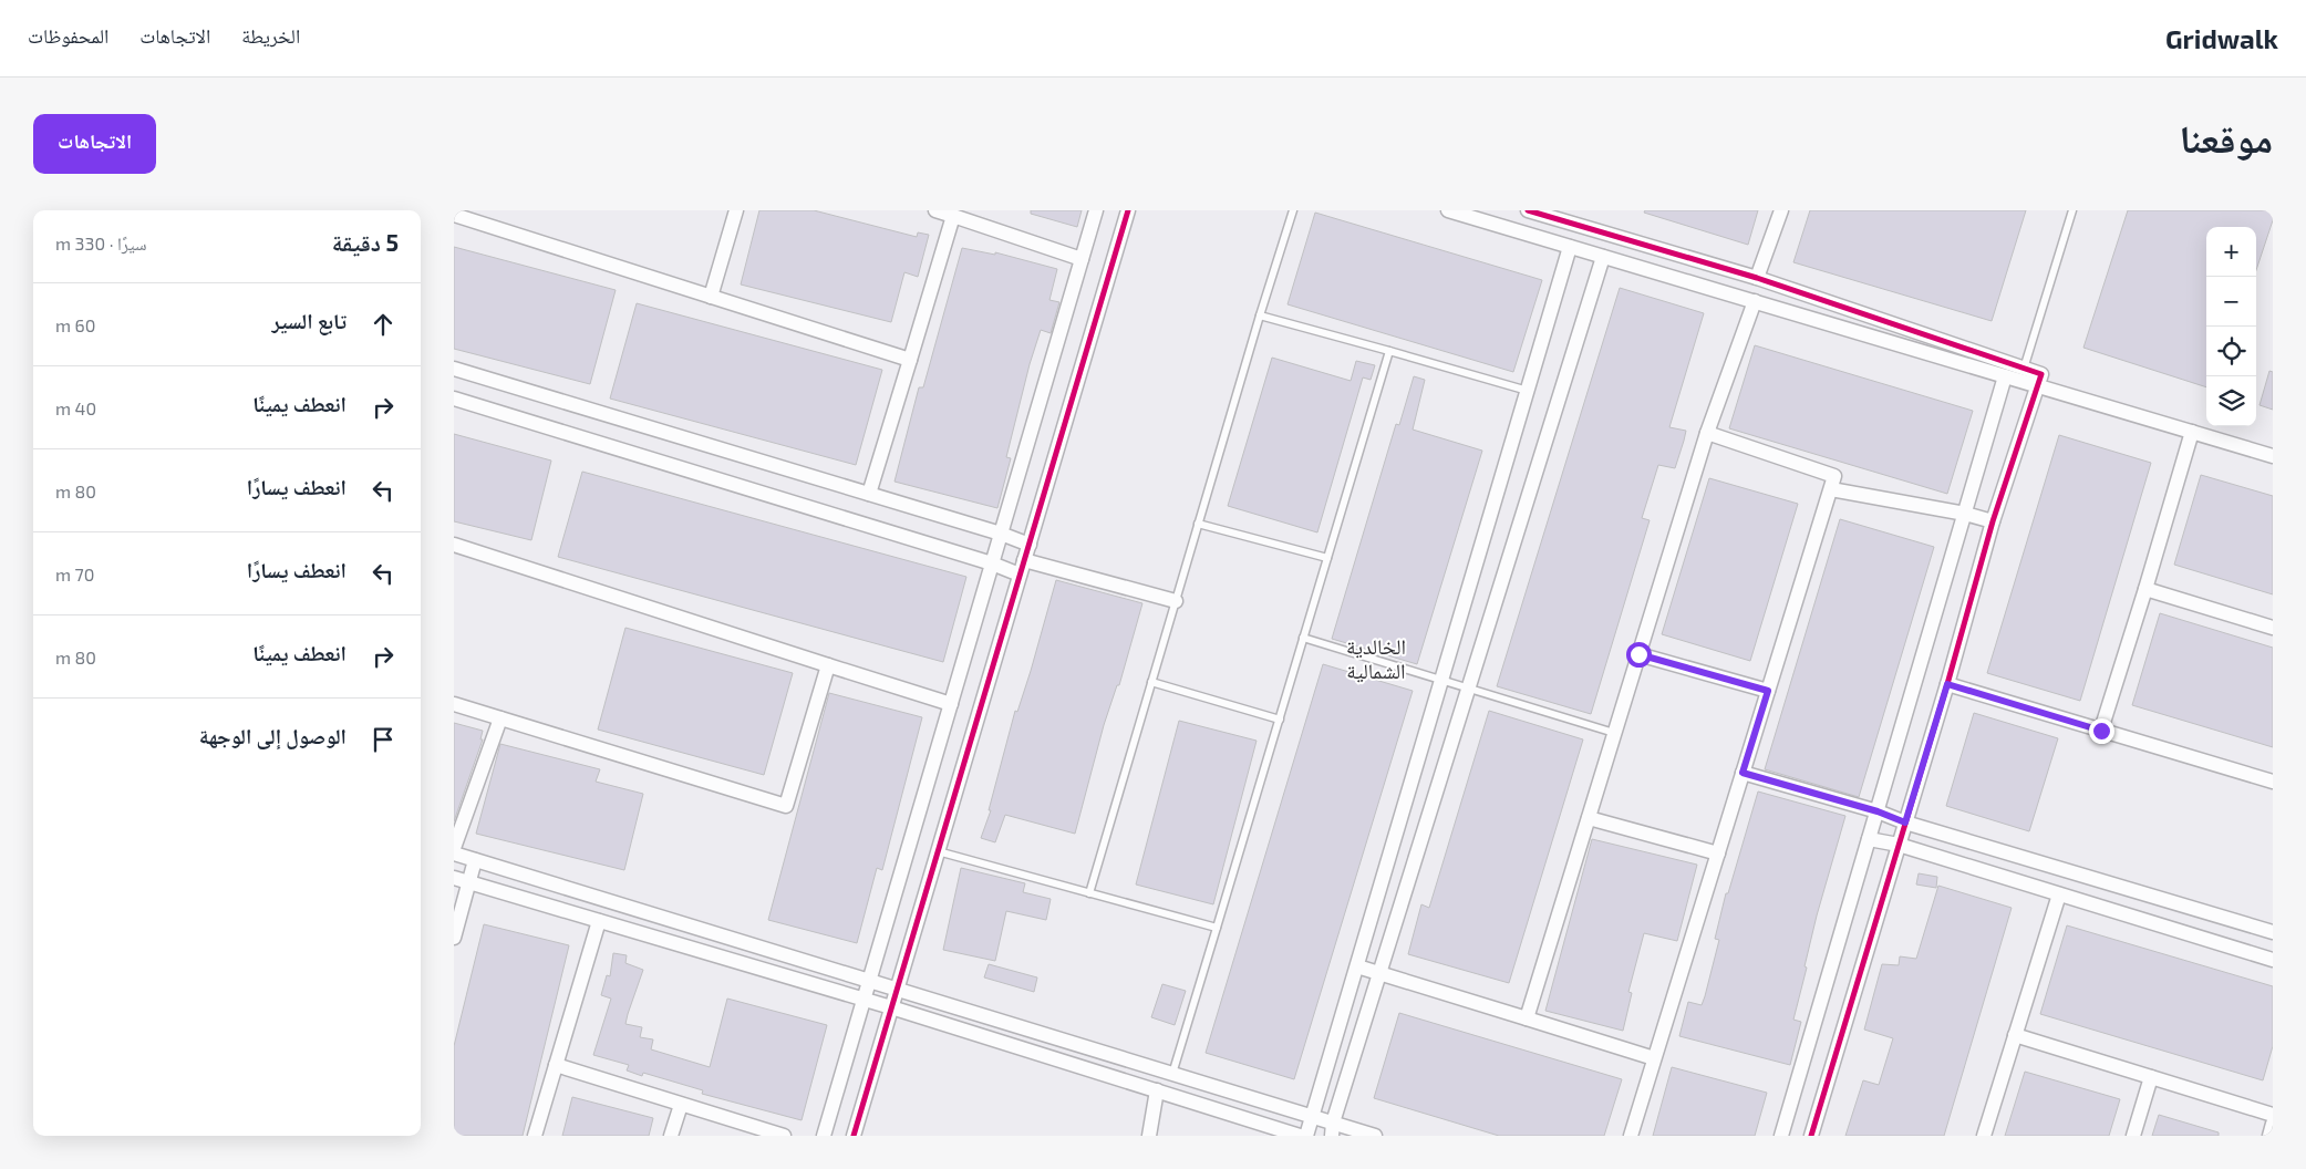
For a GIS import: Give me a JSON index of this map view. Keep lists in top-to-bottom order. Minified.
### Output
{"districts":["الخالدية الشمالية"],"page":{"header":"Gridwalk","nav":["الخريطة","الاتجاهات","المحفوظات"],"title":"موقعنا","buttons":"الاتجاهات","heading":["5 دقيقة","سيرًا · 330 m"],"map_buttons":["+","−"],"list":[["تابع السير","60 m"],["انعطف يمينًا","40 m"],["انعطف يسارًا","80 m"],["انعطف يسارًا","70 m"],["انعطف يمينًا","80 m"],"الوصول إلى الوجهة"]}}
